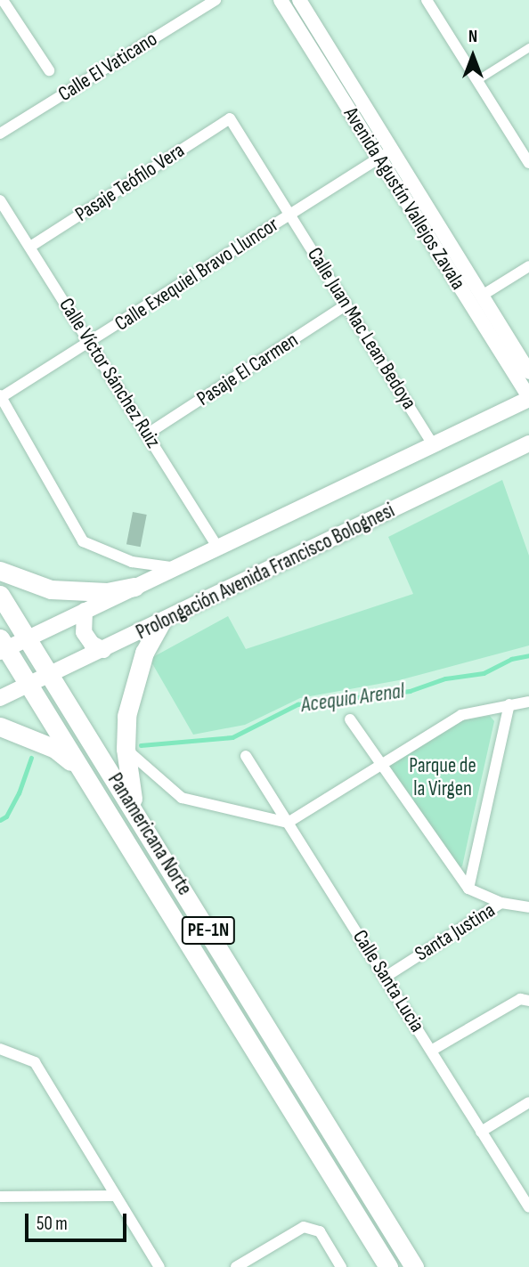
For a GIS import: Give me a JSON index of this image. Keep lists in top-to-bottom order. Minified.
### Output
{"streets":{"highway":["Panamericana Norte","PE-1N"],"main road":["Prolongación Avenida Francisco Bolognesi"],"street":["Calle El Vaticano","Pasaje Teófilo Vera","Avenida Agustín Vallejos Zavala","Calle Exequiel Bravo Lluncor","Calle Juan Mac Lean Bedoya","Pasaje El Carmen","Calle Víctor Sánchez Ruiz","Santa Justina","Calle Santa Lucia"]},"crossings":[["Pasaje Teófilo Vera","Calle Juan Mac Lean Bedoya"],["Pasaje Teófilo Vera","Calle Víctor Sánchez Ruiz"],["Avenida Agustín Vallejos Zavala","Calle Exequiel Bravo Lluncor"],["Avenida Agustín Vallejos Zavala","Prolongación Avenida Francisco Bolognesi"],["Calle Exequiel Bravo Lluncor","Calle Juan Mac Lean Bedoya"],["Calle Exequiel Bravo Lluncor","Calle Víctor Sánchez Ruiz"],["Calle Juan Mac Lean Bedoya","Pasaje El Carmen"],["Calle Juan Mac Lean Bedoya","Prolongación Avenida Francisco Bolognesi"],["Pasaje El Carmen","Calle Víctor Sánchez Ruiz"],["Calle Víctor Sánchez Ruiz","Prolongación Avenida Francisco Bolognesi"],["Prolongación Avenida Francisco Bolognesi","Panamericana Norte"],["Santa Justina","Calle Santa Lucia"]],"water":["Acequia Arenal"],"parks":["Parque de la Virgen"],"scale_bar":"50 m","north":"top"}
